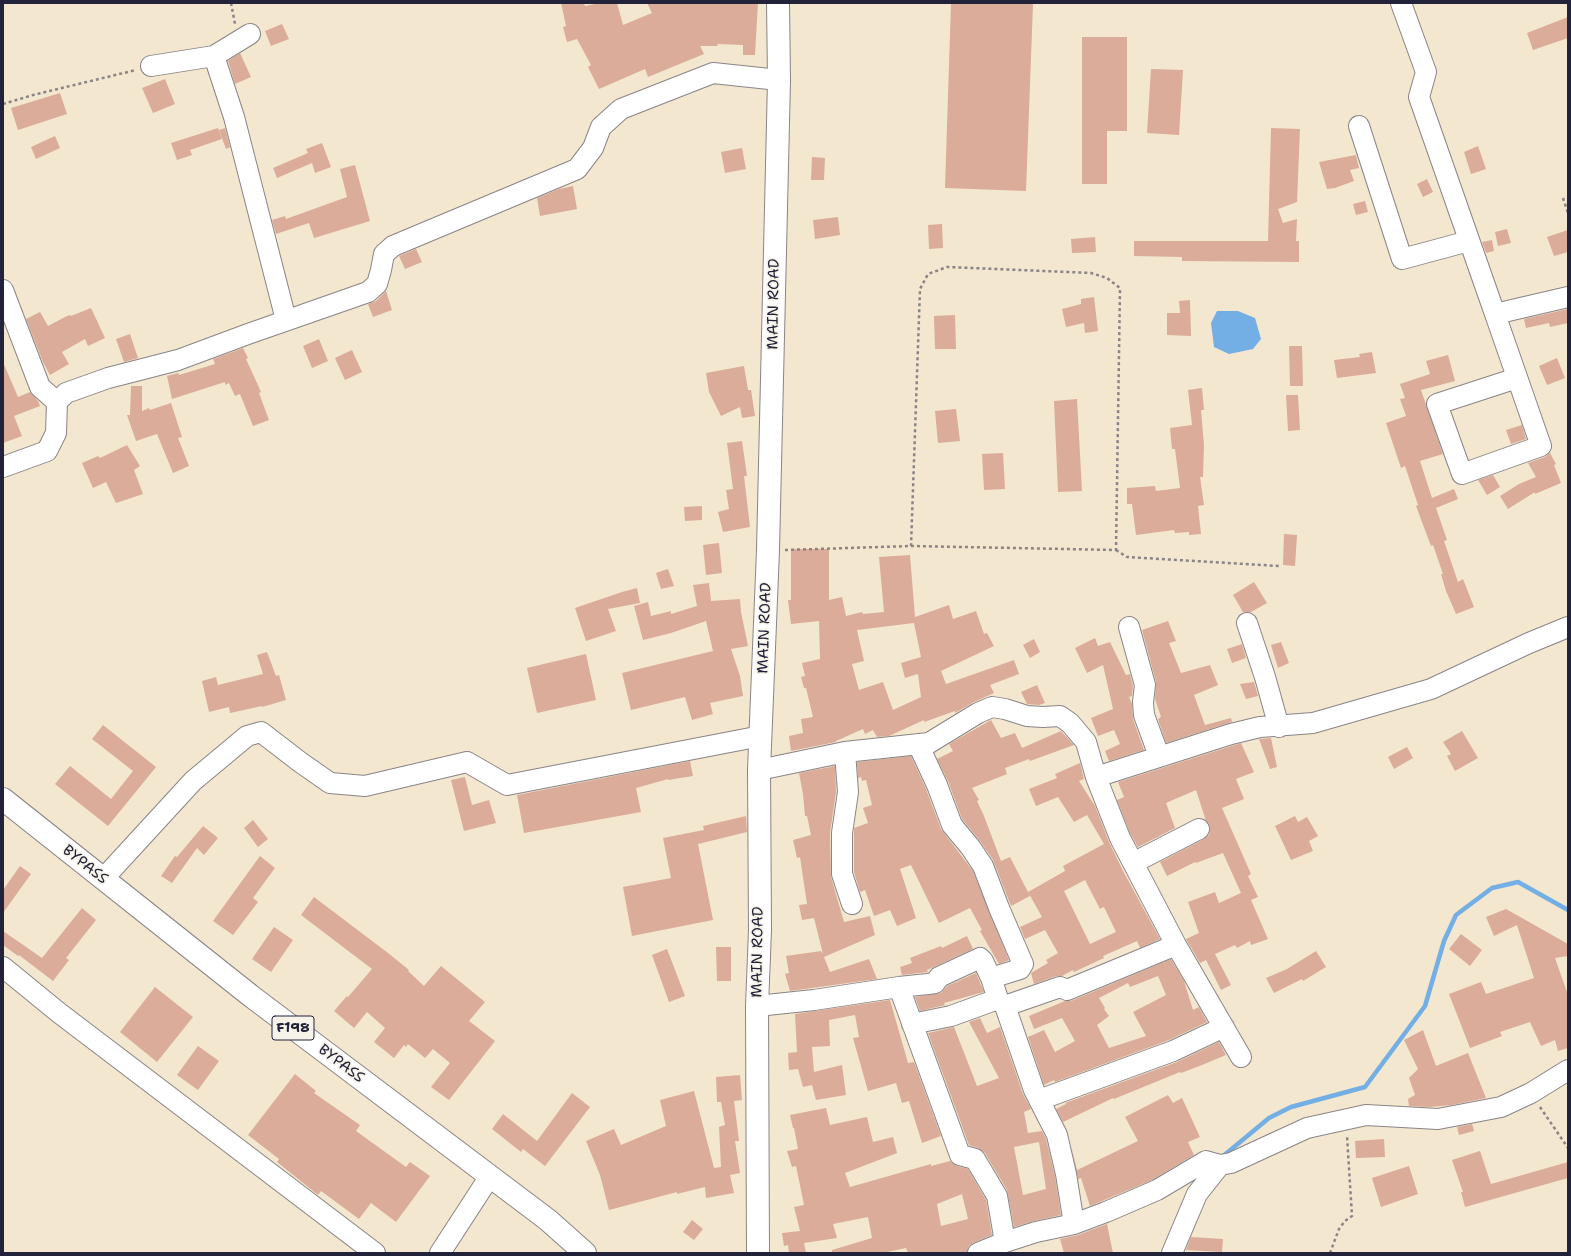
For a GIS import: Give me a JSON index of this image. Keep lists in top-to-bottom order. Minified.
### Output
{"streets":{"main road":["MAIN ROAD","BYPASS","F198"]}}
